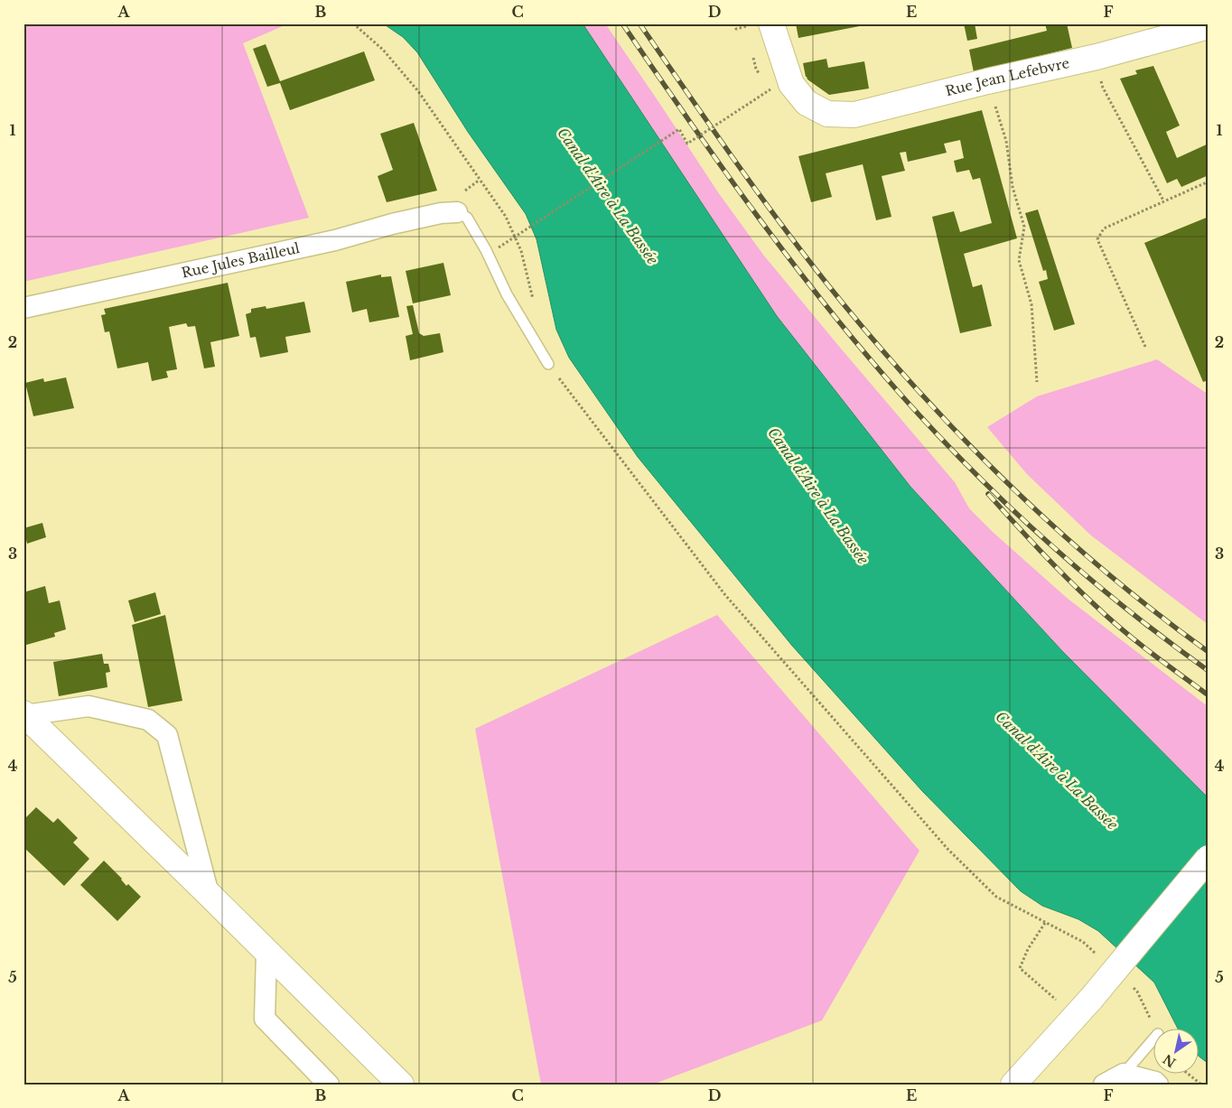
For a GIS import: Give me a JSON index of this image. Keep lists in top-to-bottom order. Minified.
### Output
{"streets":{"street":["Rue Jean Lefebvre","Rue Jules Bailleul"]},"water":["Canal d'Aire à La Bassée"],"north":"bottom left","grid":{"columns":["A","B","C","D","E","F"],"rows":["1","2","3","4","5"]}}
